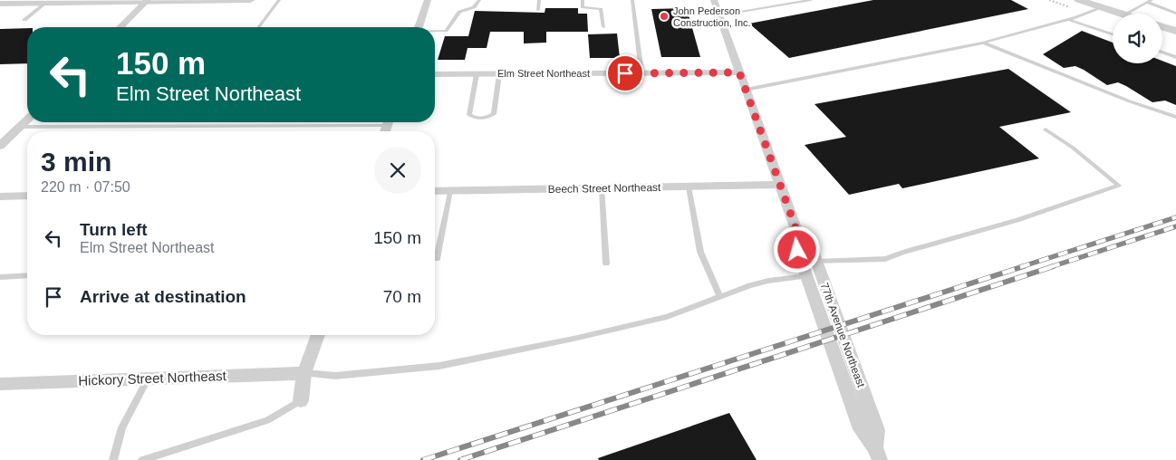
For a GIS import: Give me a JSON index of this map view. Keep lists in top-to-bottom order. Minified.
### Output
{"streets":{"street":["Elm Street Northeast","Beech Street Northeast","77th Avenue Northeast","Hickory Street Northeast"]},"crossings":[["Elm Street Northeast","77th Avenue Northeast"],["Beech Street Northeast","77th Avenue Northeast"]],"places":["John Pederson Construction, Inc."],"page":{"turn":["150 m","Elm Street Northeast"],"heading":["3 min","220 m · 07:50"],"list":[{"name":"Turn left","note":"Elm Street Northeast","value":"150 m"},{"name":"Arrive at destination","value":"70 m"}]}}
